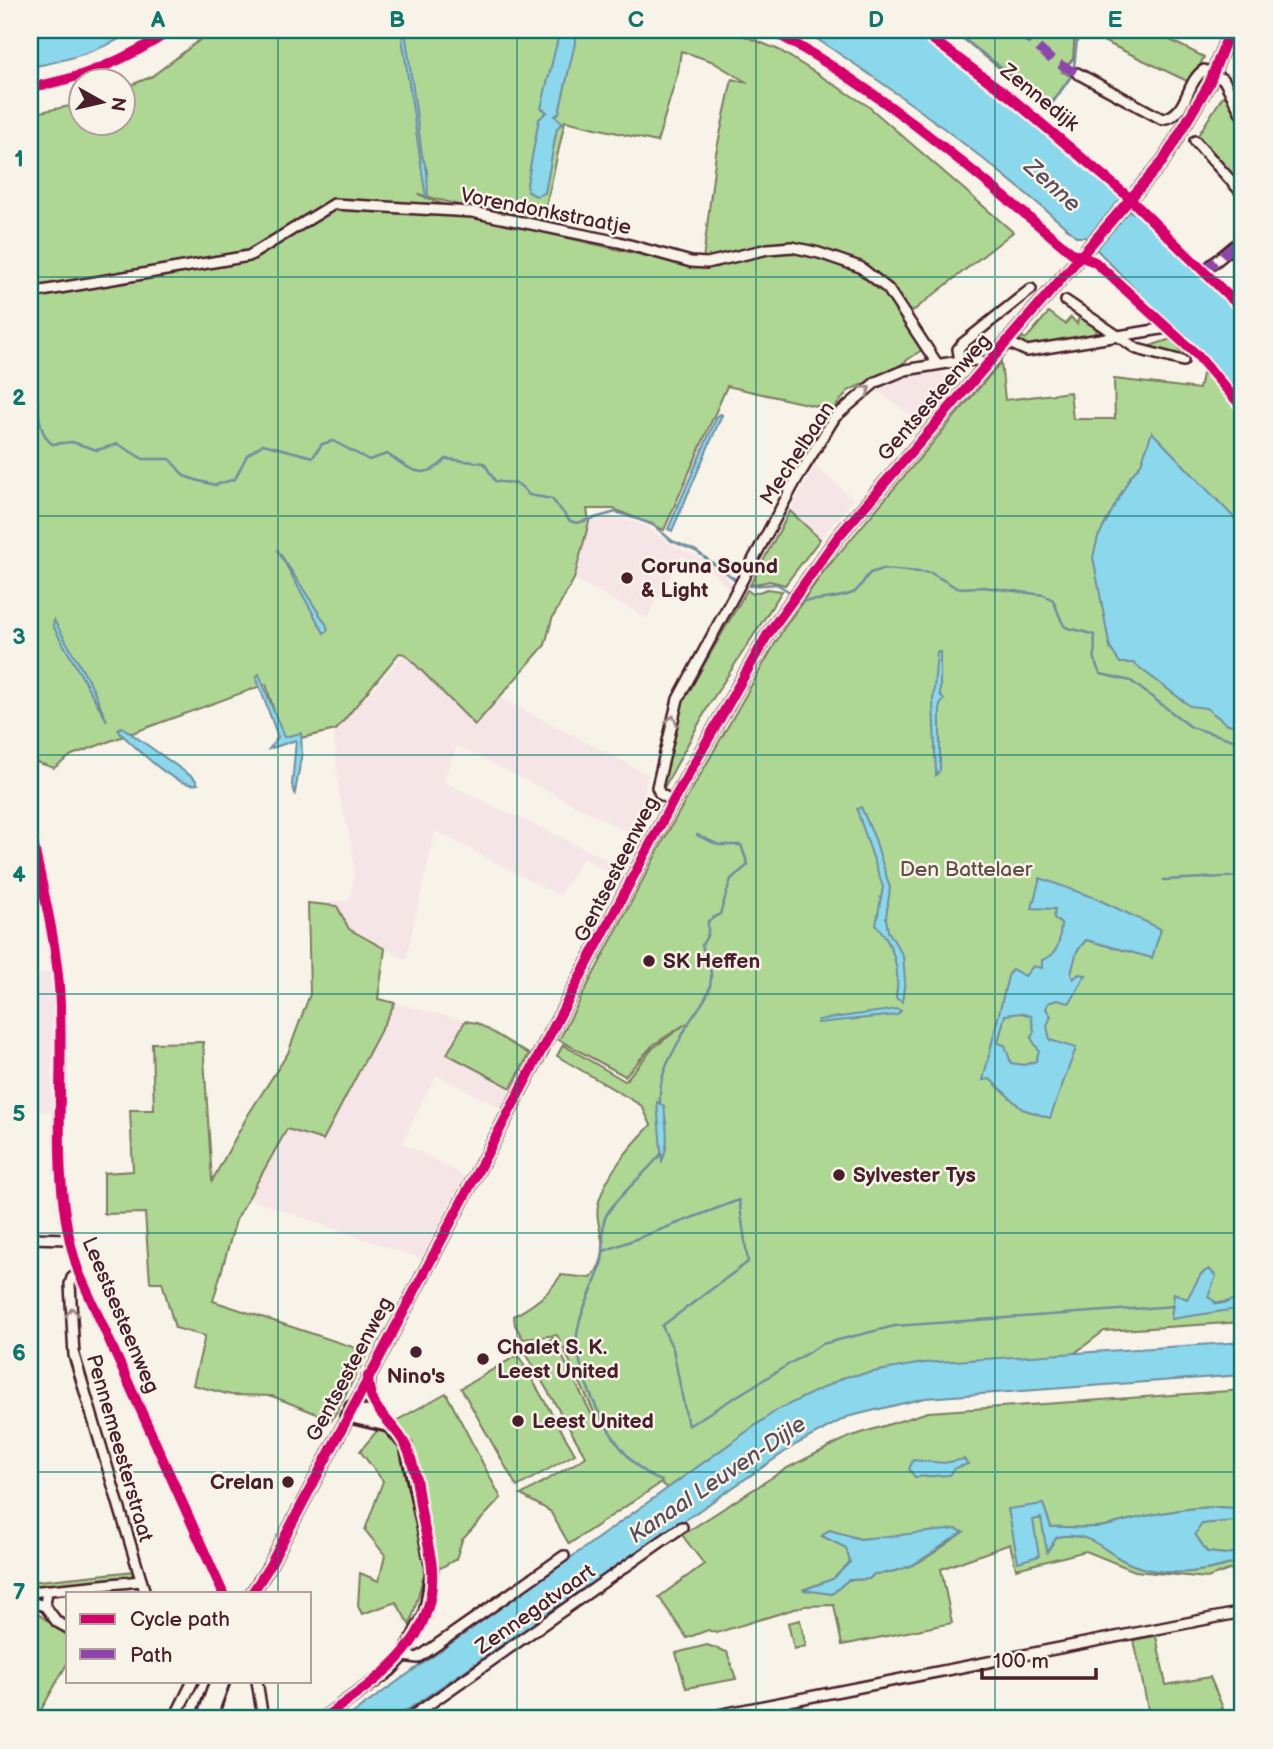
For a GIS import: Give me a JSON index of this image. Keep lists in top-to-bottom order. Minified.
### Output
{"streets":{"main road":["Gentsesteenweg"],"street":["Vorendonkstraatje","Mechelbaan","Leestsesteenweg","Pennemeesterstraat","Zennegatvaart"],"cycle path":["Zennedijk"]},"crossings":[["Vorendonkstraatje","Mechelbaan"],["Gentsesteenweg","Mechelbaan"],["Leestsesteenweg","Pennemeesterstraat"]],"one_way":["Mechelbaan","Pennemeesterstraat"],"water":["Zenne","Kanaal Leuven-Dijle"],"parks":["Den Battelaer"],"places":["Coruna Sound & Light","SK Heffen","Sylvester Tys","Nino's","Chalet S. K. Leest United","Leest United","Crelan"],"legend":["Cycle path","Path"],"scale_bar":"100 m","north":"right","grid":{"columns":["A","B","C","D","E"],"rows":["1","2","3","4","5","6","7"]}}
